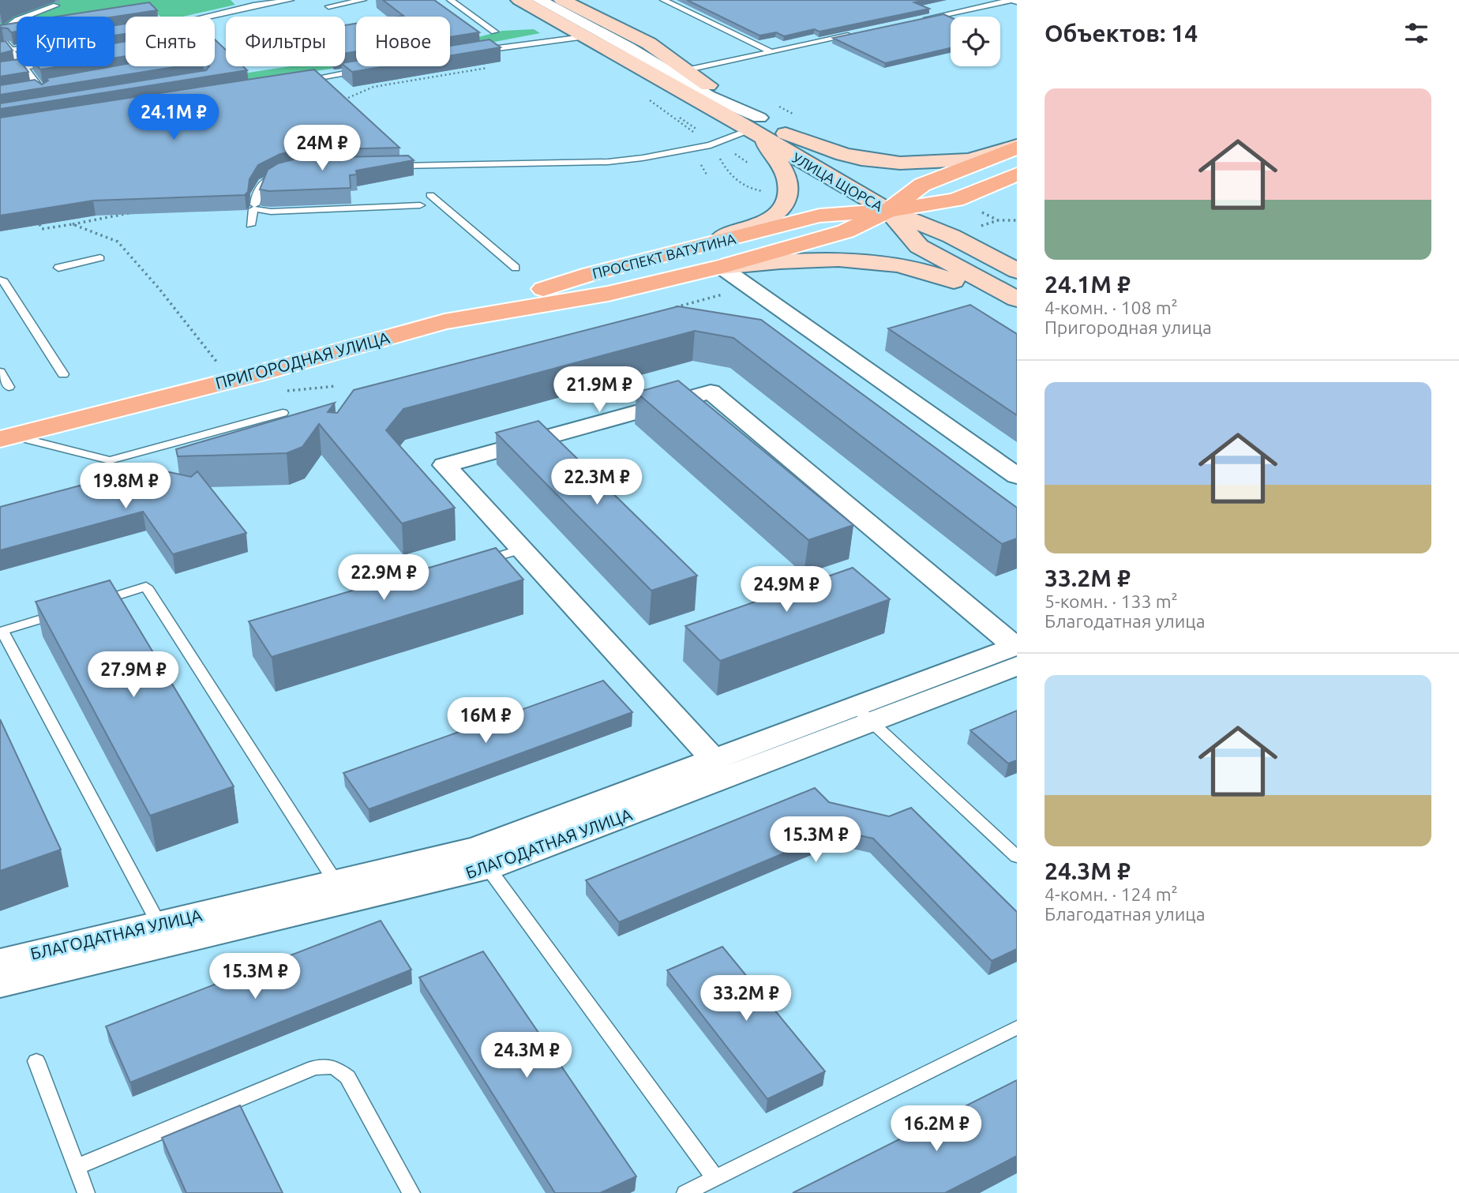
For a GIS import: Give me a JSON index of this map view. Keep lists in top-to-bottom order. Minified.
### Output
{"streets":{"main road":["УЛИЦА ЩОРСА","ПРОСПЕКТ ВАТУТИНА","ПРИГОРОДНАЯ УЛИЦА"],"street":["БЛАГОДАТНАЯ УЛИЦА"]},"crossings":[["УЛИЦА ЩОРСА","ПРОСПЕКТ ВАТУТИНА"],["ПРОСПЕКТ ВАТУТИНА","ПРИГОРОДНАЯ УЛИЦА"]],"page":{"heading":"Объектов: 14","chip":["Купить","Снять","Фильтры","Новое"],"list":[{"name":"24.1M ₽","note":"4-комн. · 108 m² · Пригородная улица"},{"name":"33.2M ₽","note":"5-комн. · 133 m² · Благодатная улица"},{"name":"24.3M ₽","note":"4-комн. · 124 m² · Благодатная улица"}],"price":["24.1M ₽","24M ₽","21.9M ₽","22.3M ₽","19.8M ₽","22.9M ₽","24.9M ₽","27.9M ₽","16M ₽","15.3M ₽","15.3M ₽","33.2M ₽","24.3M ₽","16.2M ₽"]}}
